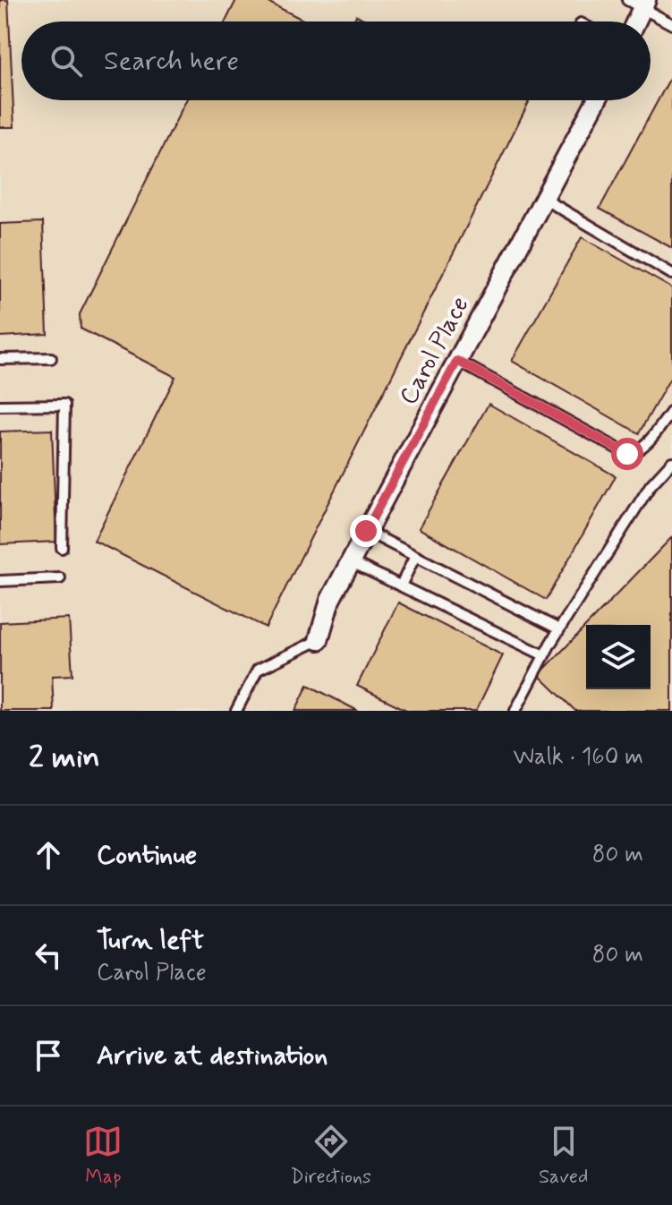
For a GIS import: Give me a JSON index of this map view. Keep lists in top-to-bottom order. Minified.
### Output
{"streets":{"street":["Carol Place"]},"page":{"search":"Search here","heading":["2 min","Walk · 160 m"],"list":[["Continue","80 m"],["Turn left","Carol Place","80 m"],"Arrive at destination"],"nav":["Map","Directions","Saved"]}}
